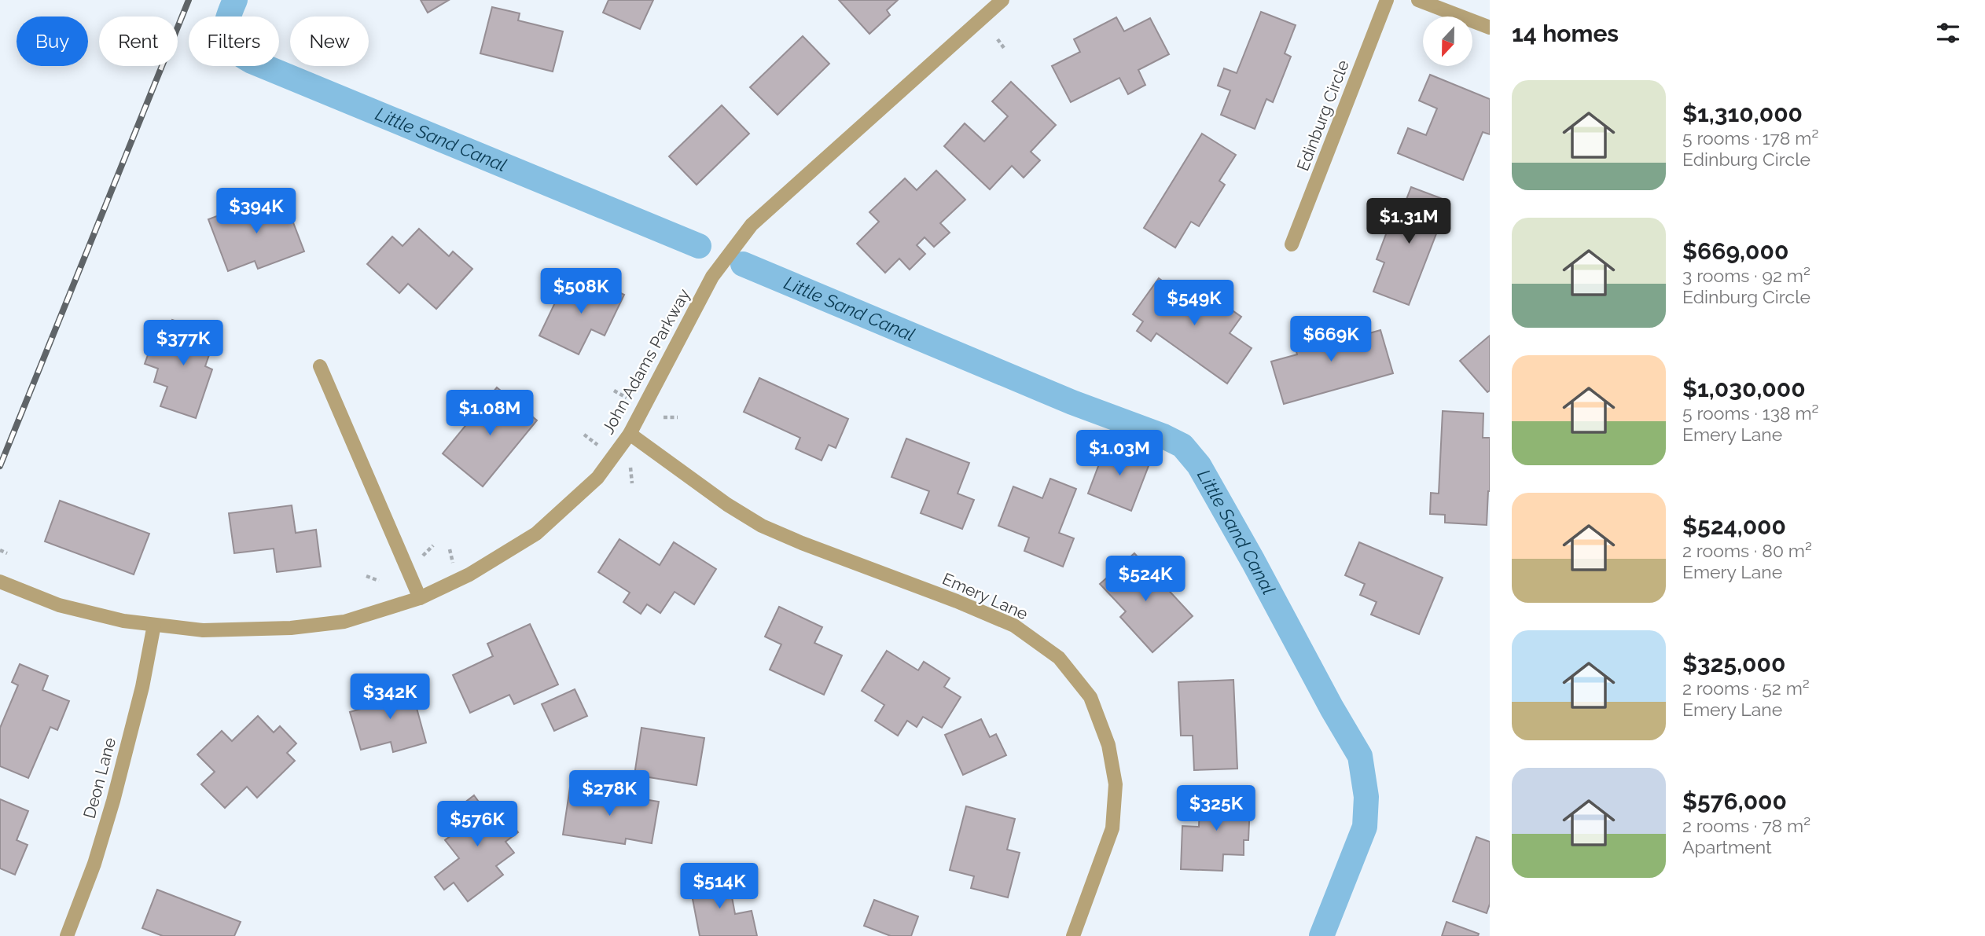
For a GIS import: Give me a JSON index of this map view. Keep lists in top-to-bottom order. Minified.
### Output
{"streets":{"street":["Edinburg Circle","John Adams Parkway","Emery Lane","Deon Lane"]},"crossings":[["John Adams Parkway","Emery Lane"],["John Adams Parkway","Deon Lane"]],"water":["Little Sand Canal"],"north":"bottom","page":{"heading":"14 homes","chip":["Buy","Rent","Filters","New"],"list":[{"name":"$1,310,000","note":"5 rooms · 178 m² · Edinburg Circle"},{"name":"$669,000","note":"3 rooms · 92 m² · Edinburg Circle"},{"name":"$1,030,000","note":"5 rooms · 138 m² · Emery Lane"},{"name":"$524,000","note":"2 rooms · 80 m² · Emery Lane"},{"name":"$325,000","note":"2 rooms · 52 m² · Emery Lane"},{"name":"$576,000","note":"2 rooms · 78 m² · Apartment"}],"price":["$394K","$1.31M","$508K","$549K","$669K","$377K","$1.08M","$1.03M","$524K","$342K","$278K","$325K","$576K","$514K"]}}
